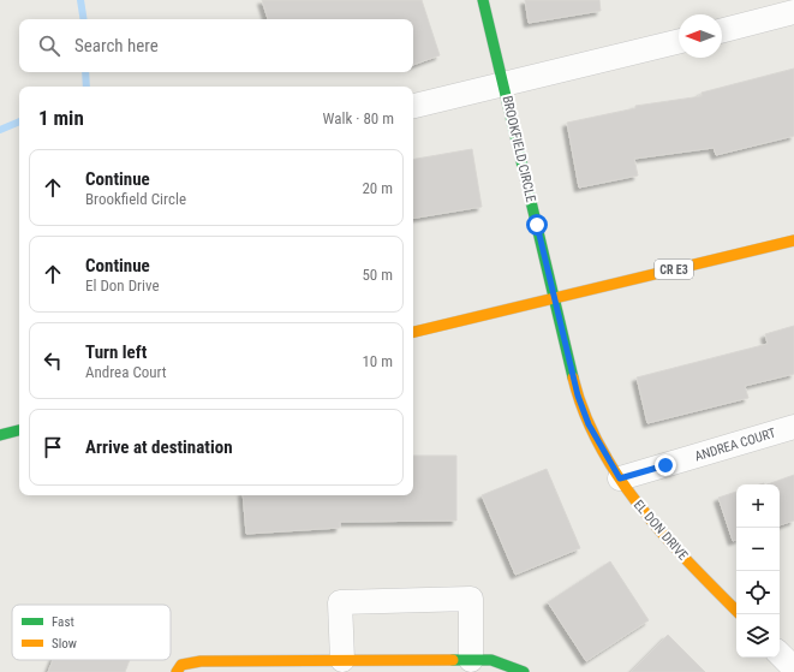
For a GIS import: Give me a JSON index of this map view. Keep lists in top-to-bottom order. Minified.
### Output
{"streets":{"street":["BROOKFIELD CIRCLE","CR E3","ANDREA COURT","EL DON DRIVE"]},"crossings":[["BROOKFIELD CIRCLE","CR E3"],["BROOKFIELD CIRCLE","EL DON DRIVE"],["CR E3","EL DON DRIVE"],["ANDREA COURT","EL DON DRIVE"]],"legend":["Fast","Slow"],"north":"left","page":{"search":"Search here","heading":["1 min","Walk · 80 m"],"list":[["Continue","Brookfield Circle","20 m"],["Continue","El Don Drive","50 m"],["Turn left","Andrea Court","10 m"],"Arrive at destination"],"map_buttons":["+","−"]}}
